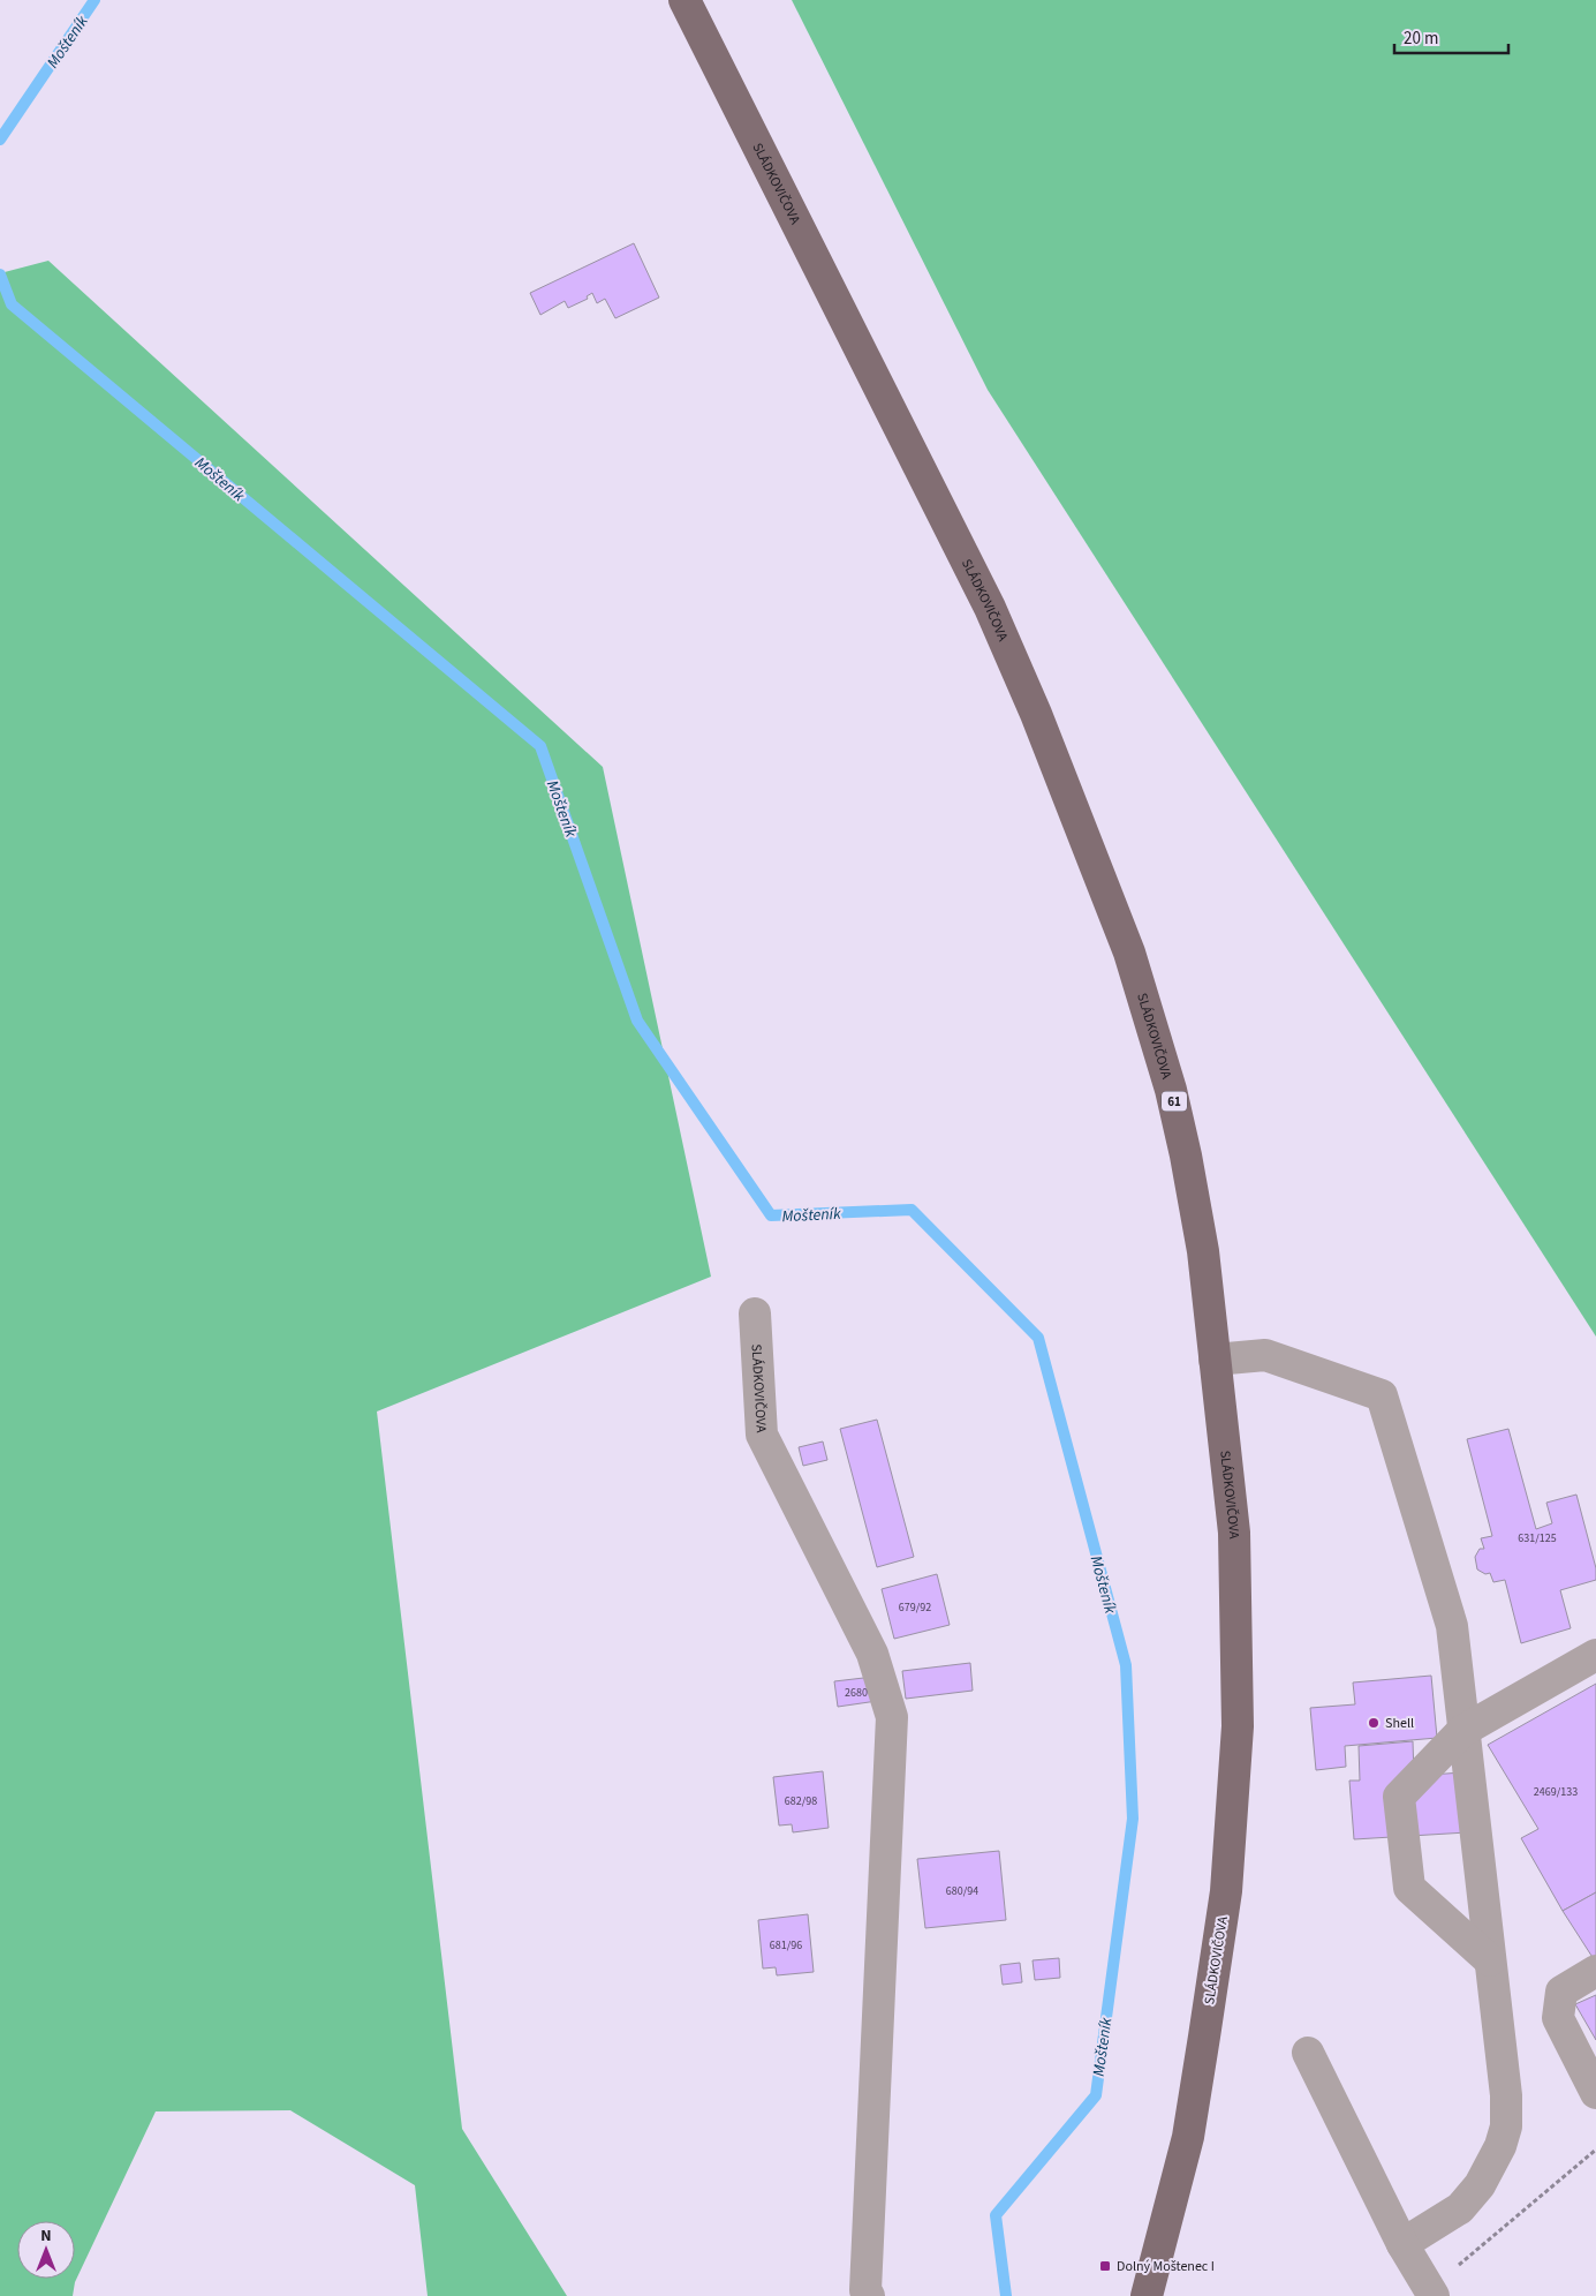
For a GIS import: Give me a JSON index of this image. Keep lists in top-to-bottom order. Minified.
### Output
{"streets":{"main road":["SLÁDKOVIČOVA","61"]},"water":["Mošteník"],"places":{"other":["Shell"],"transit":["Dolný Moštenec I"]},"house_numbers":["631/125","679/92","2680","2469/133","682/98","680/94","681/96"],"scale_bar":"20 m","north":"top"}
